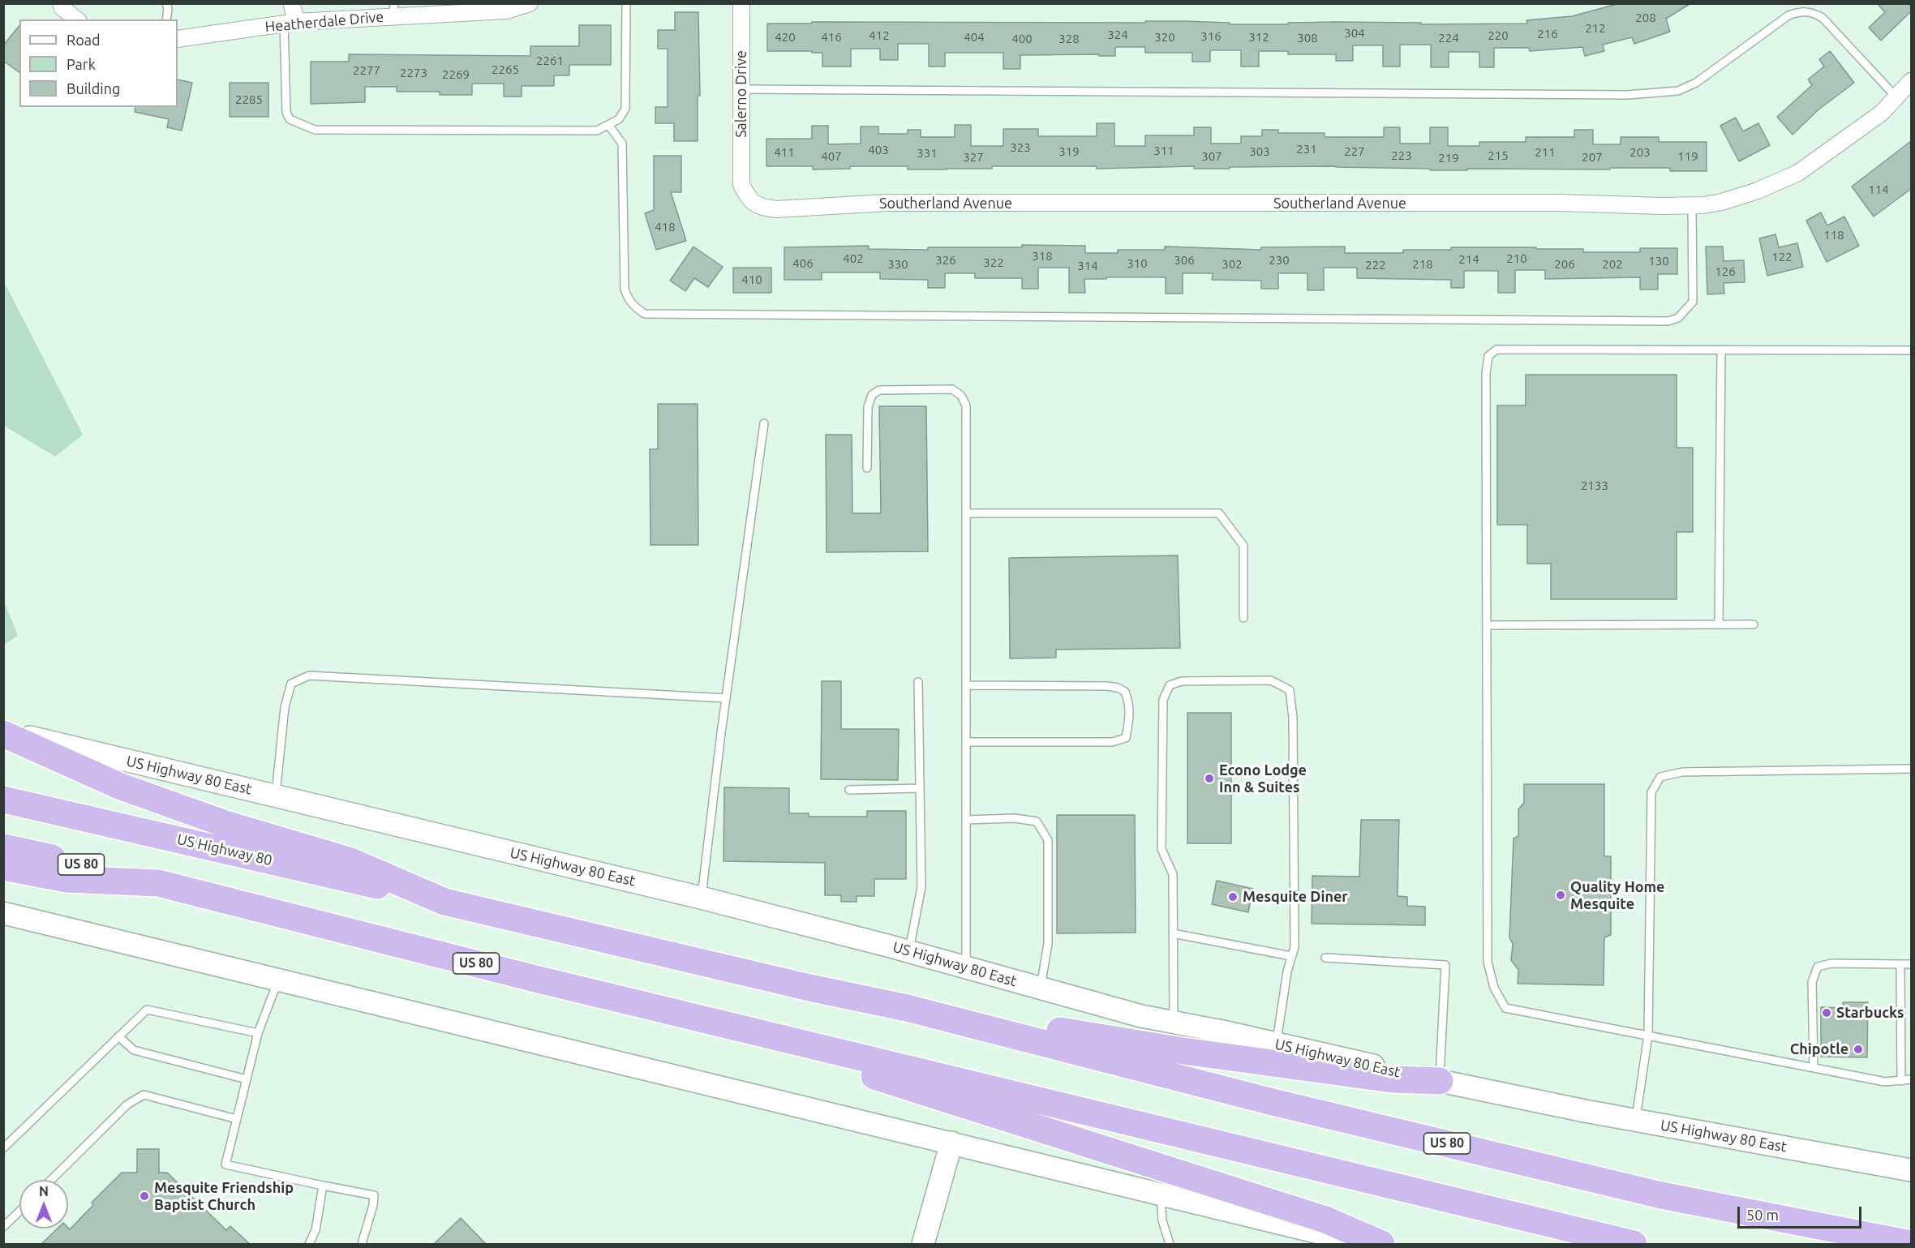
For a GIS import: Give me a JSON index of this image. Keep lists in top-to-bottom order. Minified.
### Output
{"streets":{"highway":["US Highway 80","US 80"],"main road":["US Highway 80 East"],"street":["Heatherdale Drive","Salerno Drive","Southerland Avenue"]},"crossings":[["Salerno Drive","Southerland Avenue"],["US Highway 80","US 80"]],"places":["Econo Lodge Inn & Suites","Quality Home Mesquite","Mesquite Diner","Starbucks","Chipotle","Mesquite Friendship Baptist Church"],"house_numbers":["208","212","304","216","324","412","220","316","420","416","404","320","312","308","224","400","328","2261","2265","2277","2273","2269","2285","323","231","403","311","319","303","227","411","211","203","331","223","215","407","307","119","327","207","219","114","418","118","318","122","402","210","214","326","306","230","130","322","406","310","330","302","218","206","202","222","314","126","410","2133"],"legend":["Road","Park","Building"],"scale_bar":"50 m","north":"top"}
